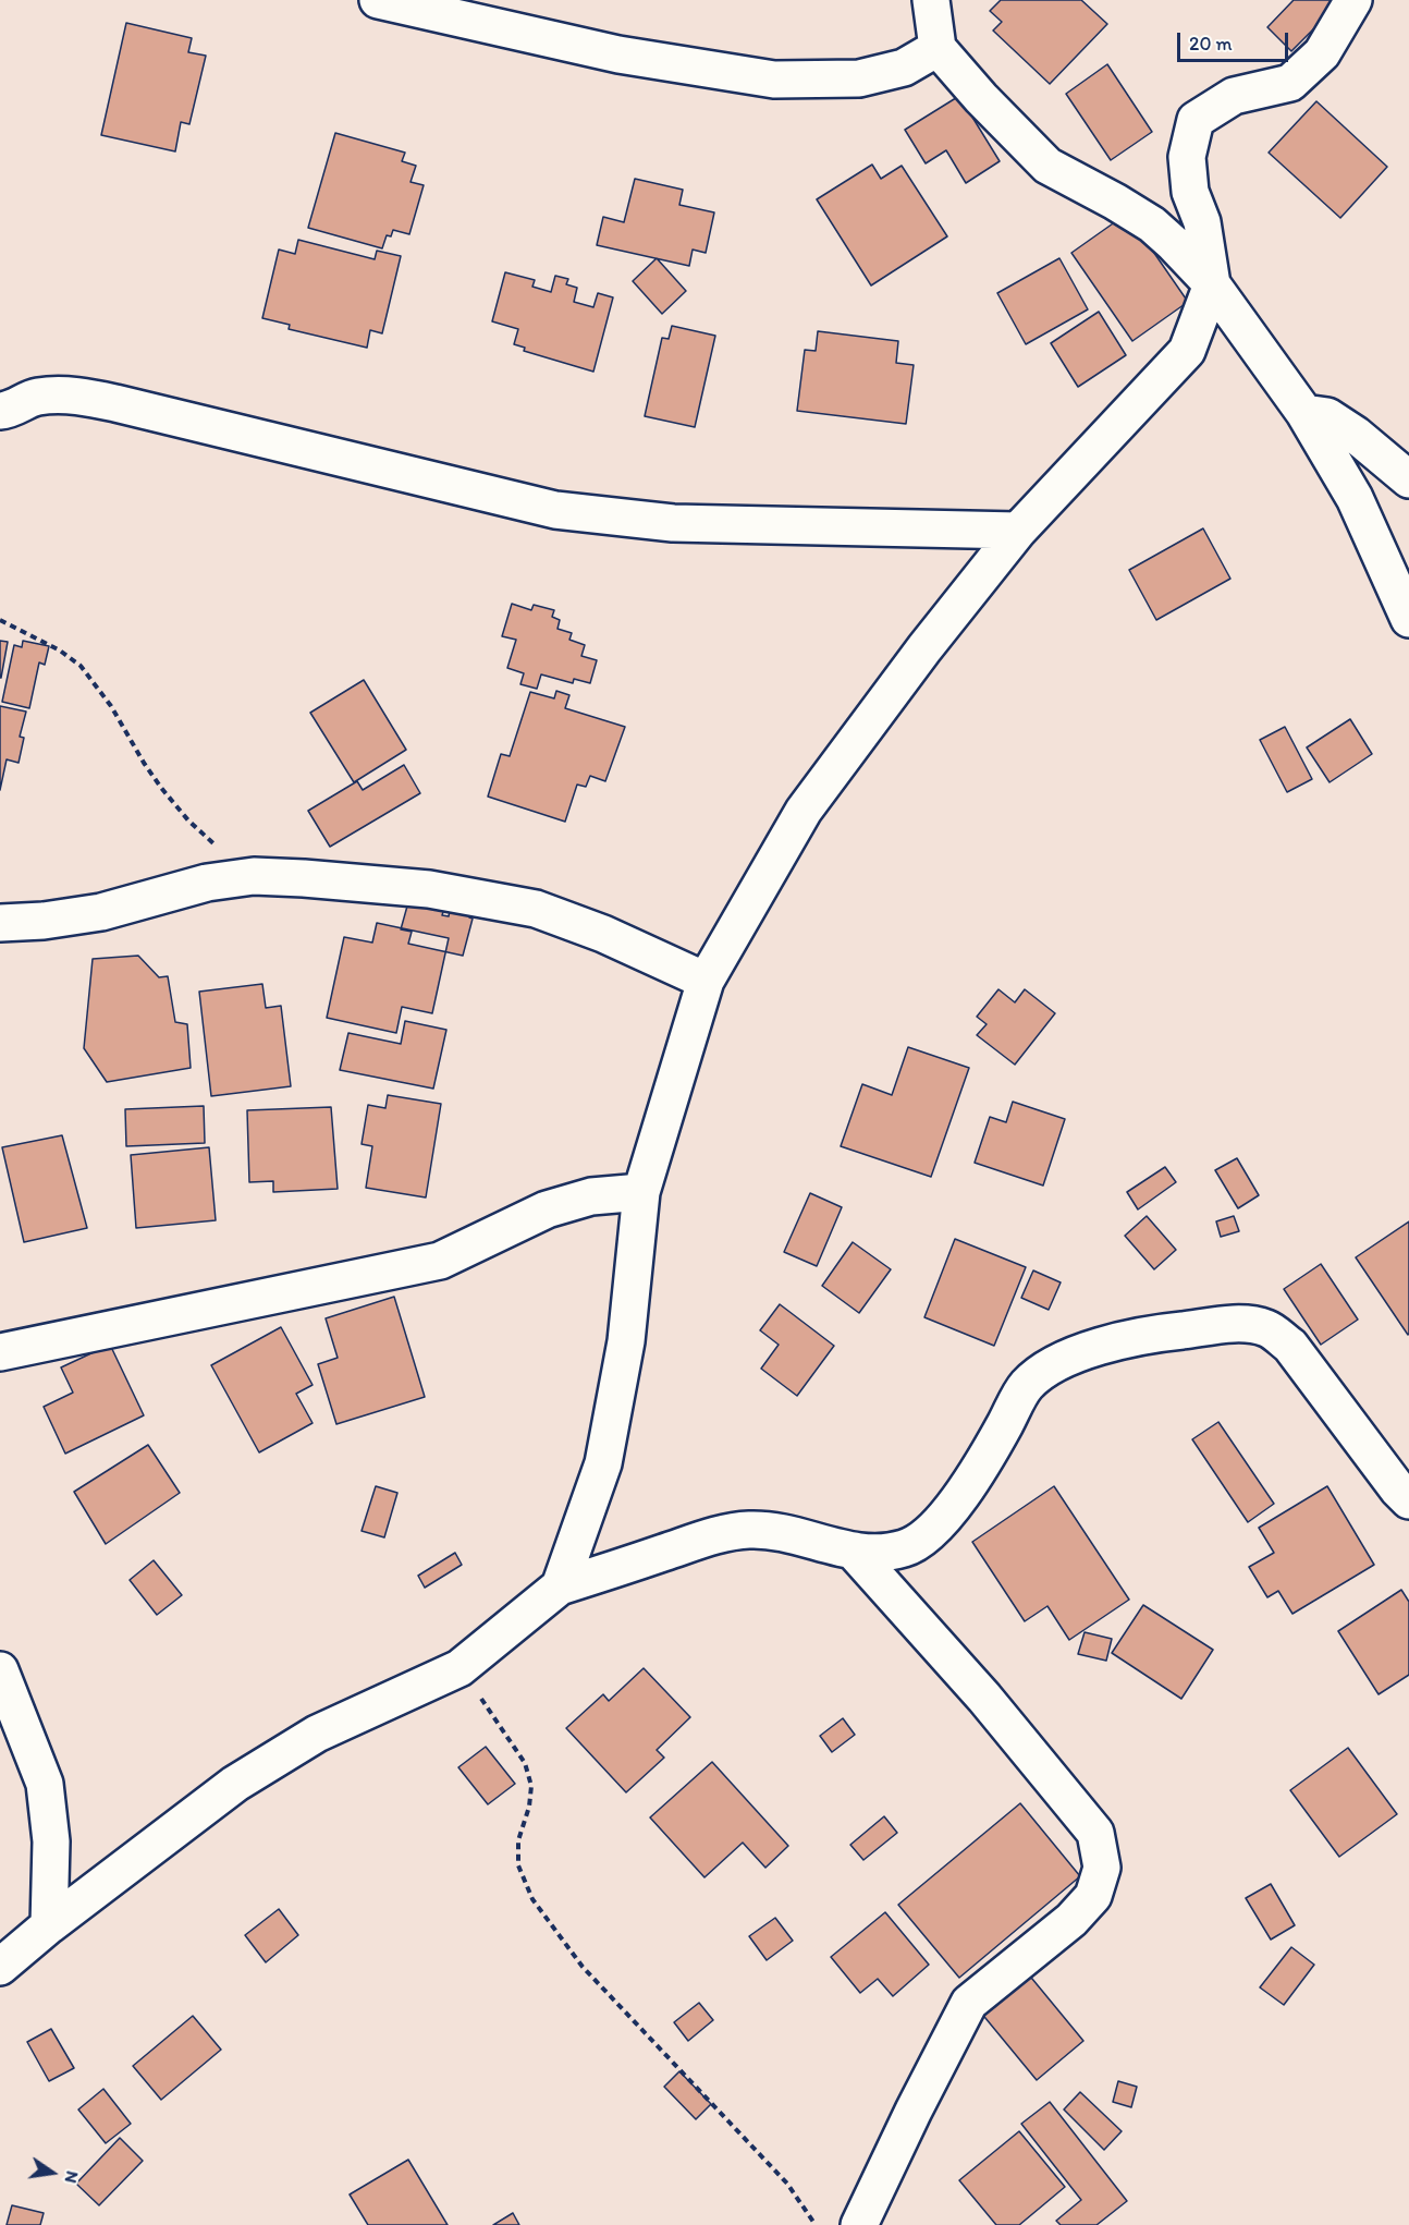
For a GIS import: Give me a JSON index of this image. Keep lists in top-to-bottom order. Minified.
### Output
{"scale_bar":"20 m","north":"right"}
